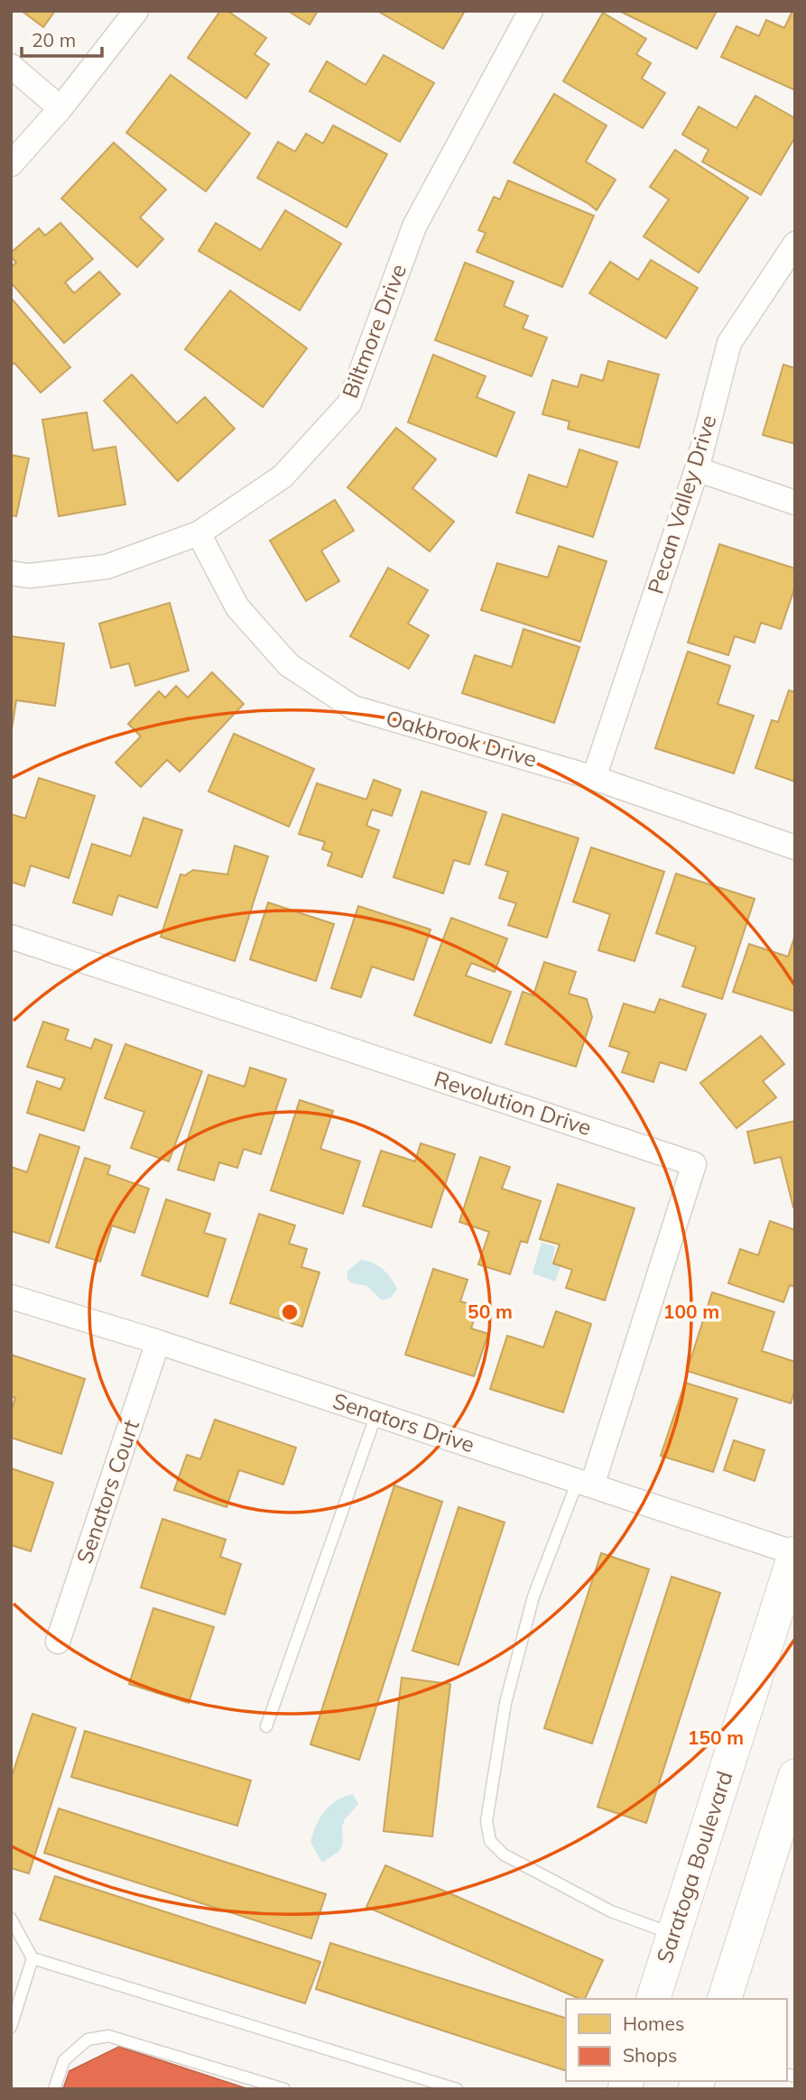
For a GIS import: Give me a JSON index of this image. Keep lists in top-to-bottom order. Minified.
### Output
{"streets":{"main road":["Saratoga Boulevard"],"street":["Biltmore Drive","Pecan Valley Drive","Oakbrook Drive","Revolution Drive","Senators Drive","Senators Court"]},"crossings":[["Biltmore Drive","Oakbrook Drive"],["Pecan Valley Drive","Oakbrook Drive"],["Revolution Drive","Senators Drive"],["Senators Drive","Senators Court"],["Senators Drive","Saratoga Boulevard"]],"legend":["Homes","Shops"],"scale_bar":"20 m","rings":["50 m","100 m","150 m"]}
